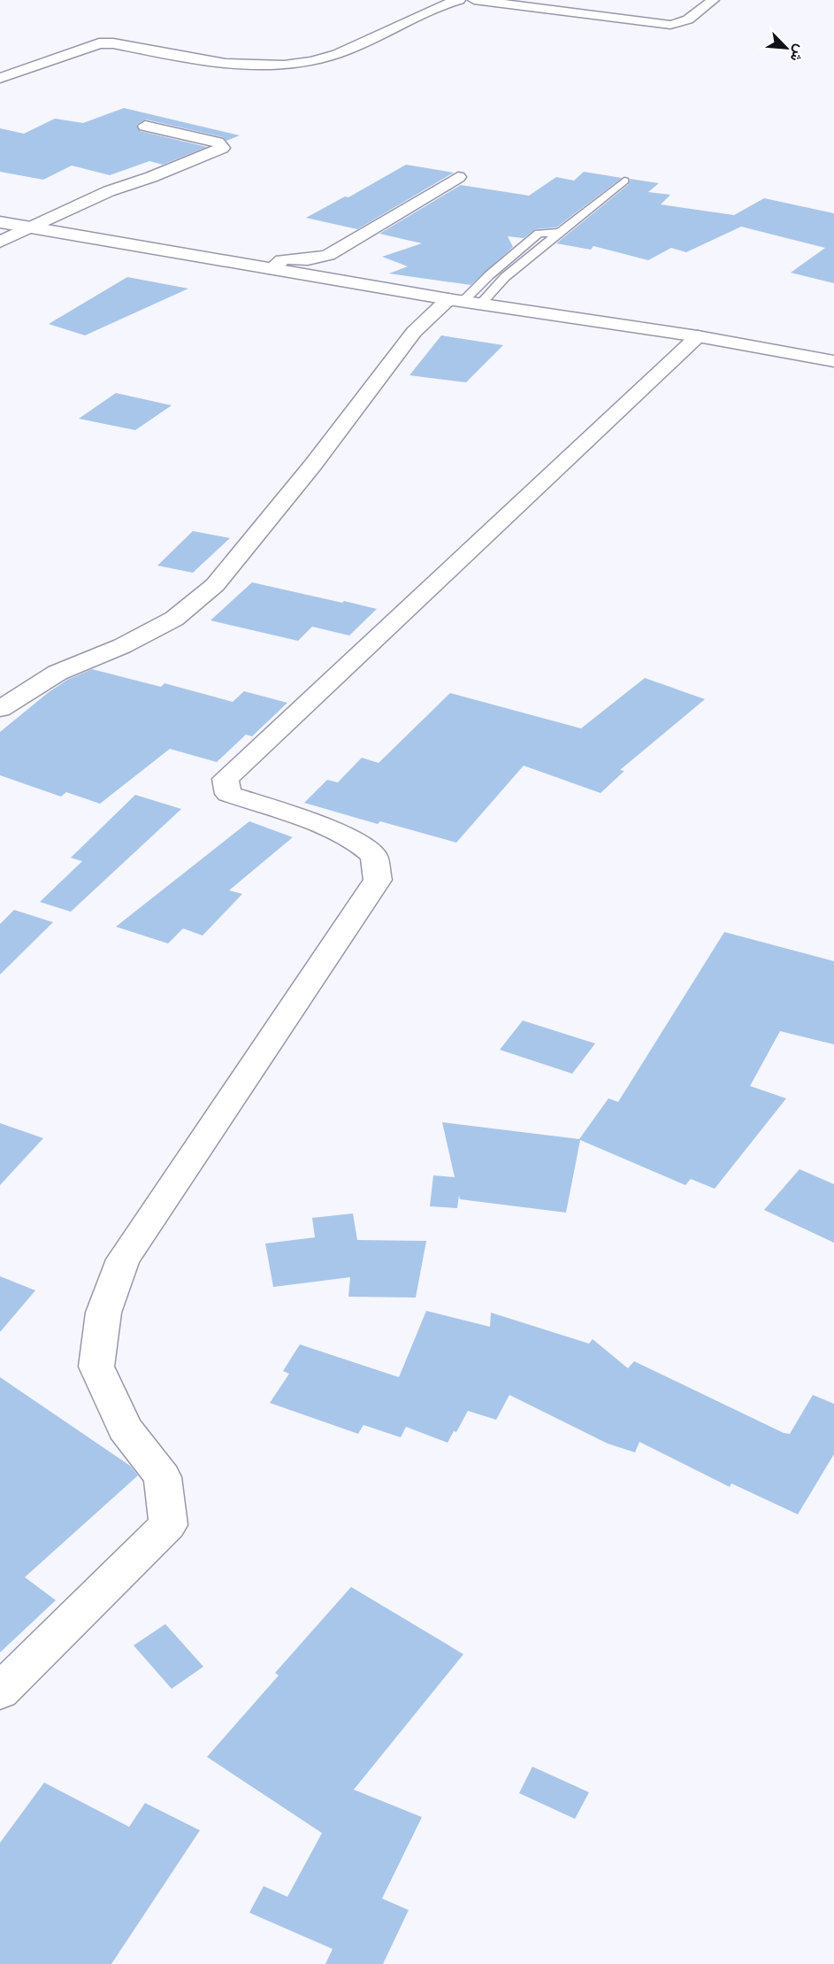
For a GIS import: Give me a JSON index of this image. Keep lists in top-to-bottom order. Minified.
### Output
{"north":"bottom right"}
